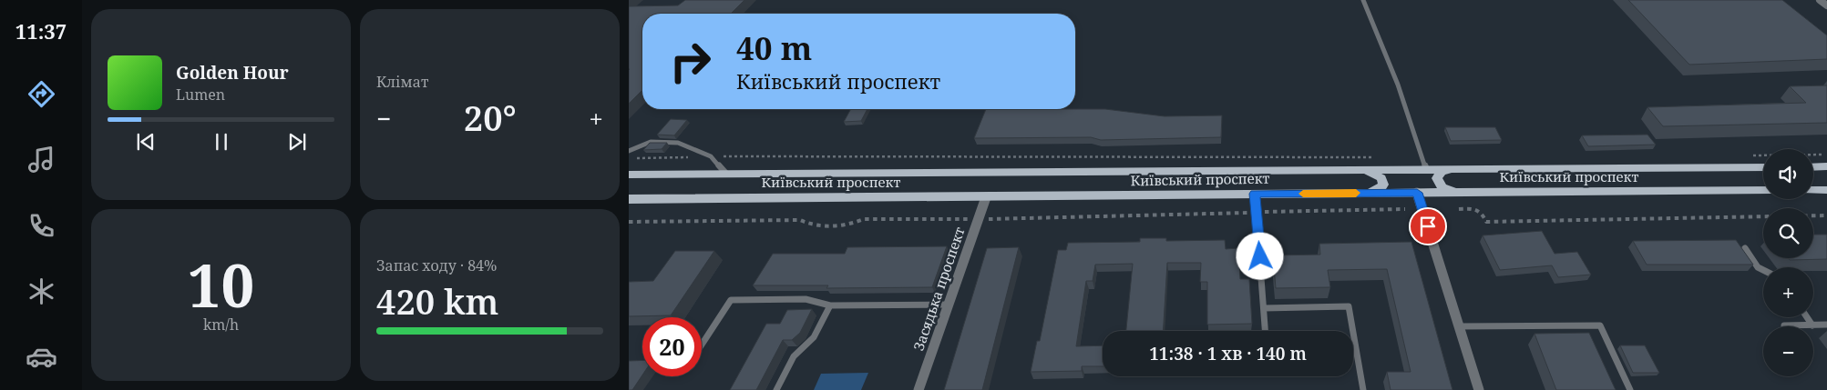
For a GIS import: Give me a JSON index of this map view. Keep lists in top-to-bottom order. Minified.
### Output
{"streets":{"main road":["Київський проспект"],"street":["Засядька проспект"]},"crossings":[["Київський проспект","Засядька проспект"]],"page":{"tabs":"11:37","tile":["Клімат",["10","km/h"],["Запас ходу · 84%","420 km"]],"turn":["40 m","Київський проспект"],"song":["Golden Hour","Lumen"],"heat":["−","20°","+"],"map_buttons":["+","−"],"limit":"20","trip":"11:38 · 1 хв · 140 m"}}
